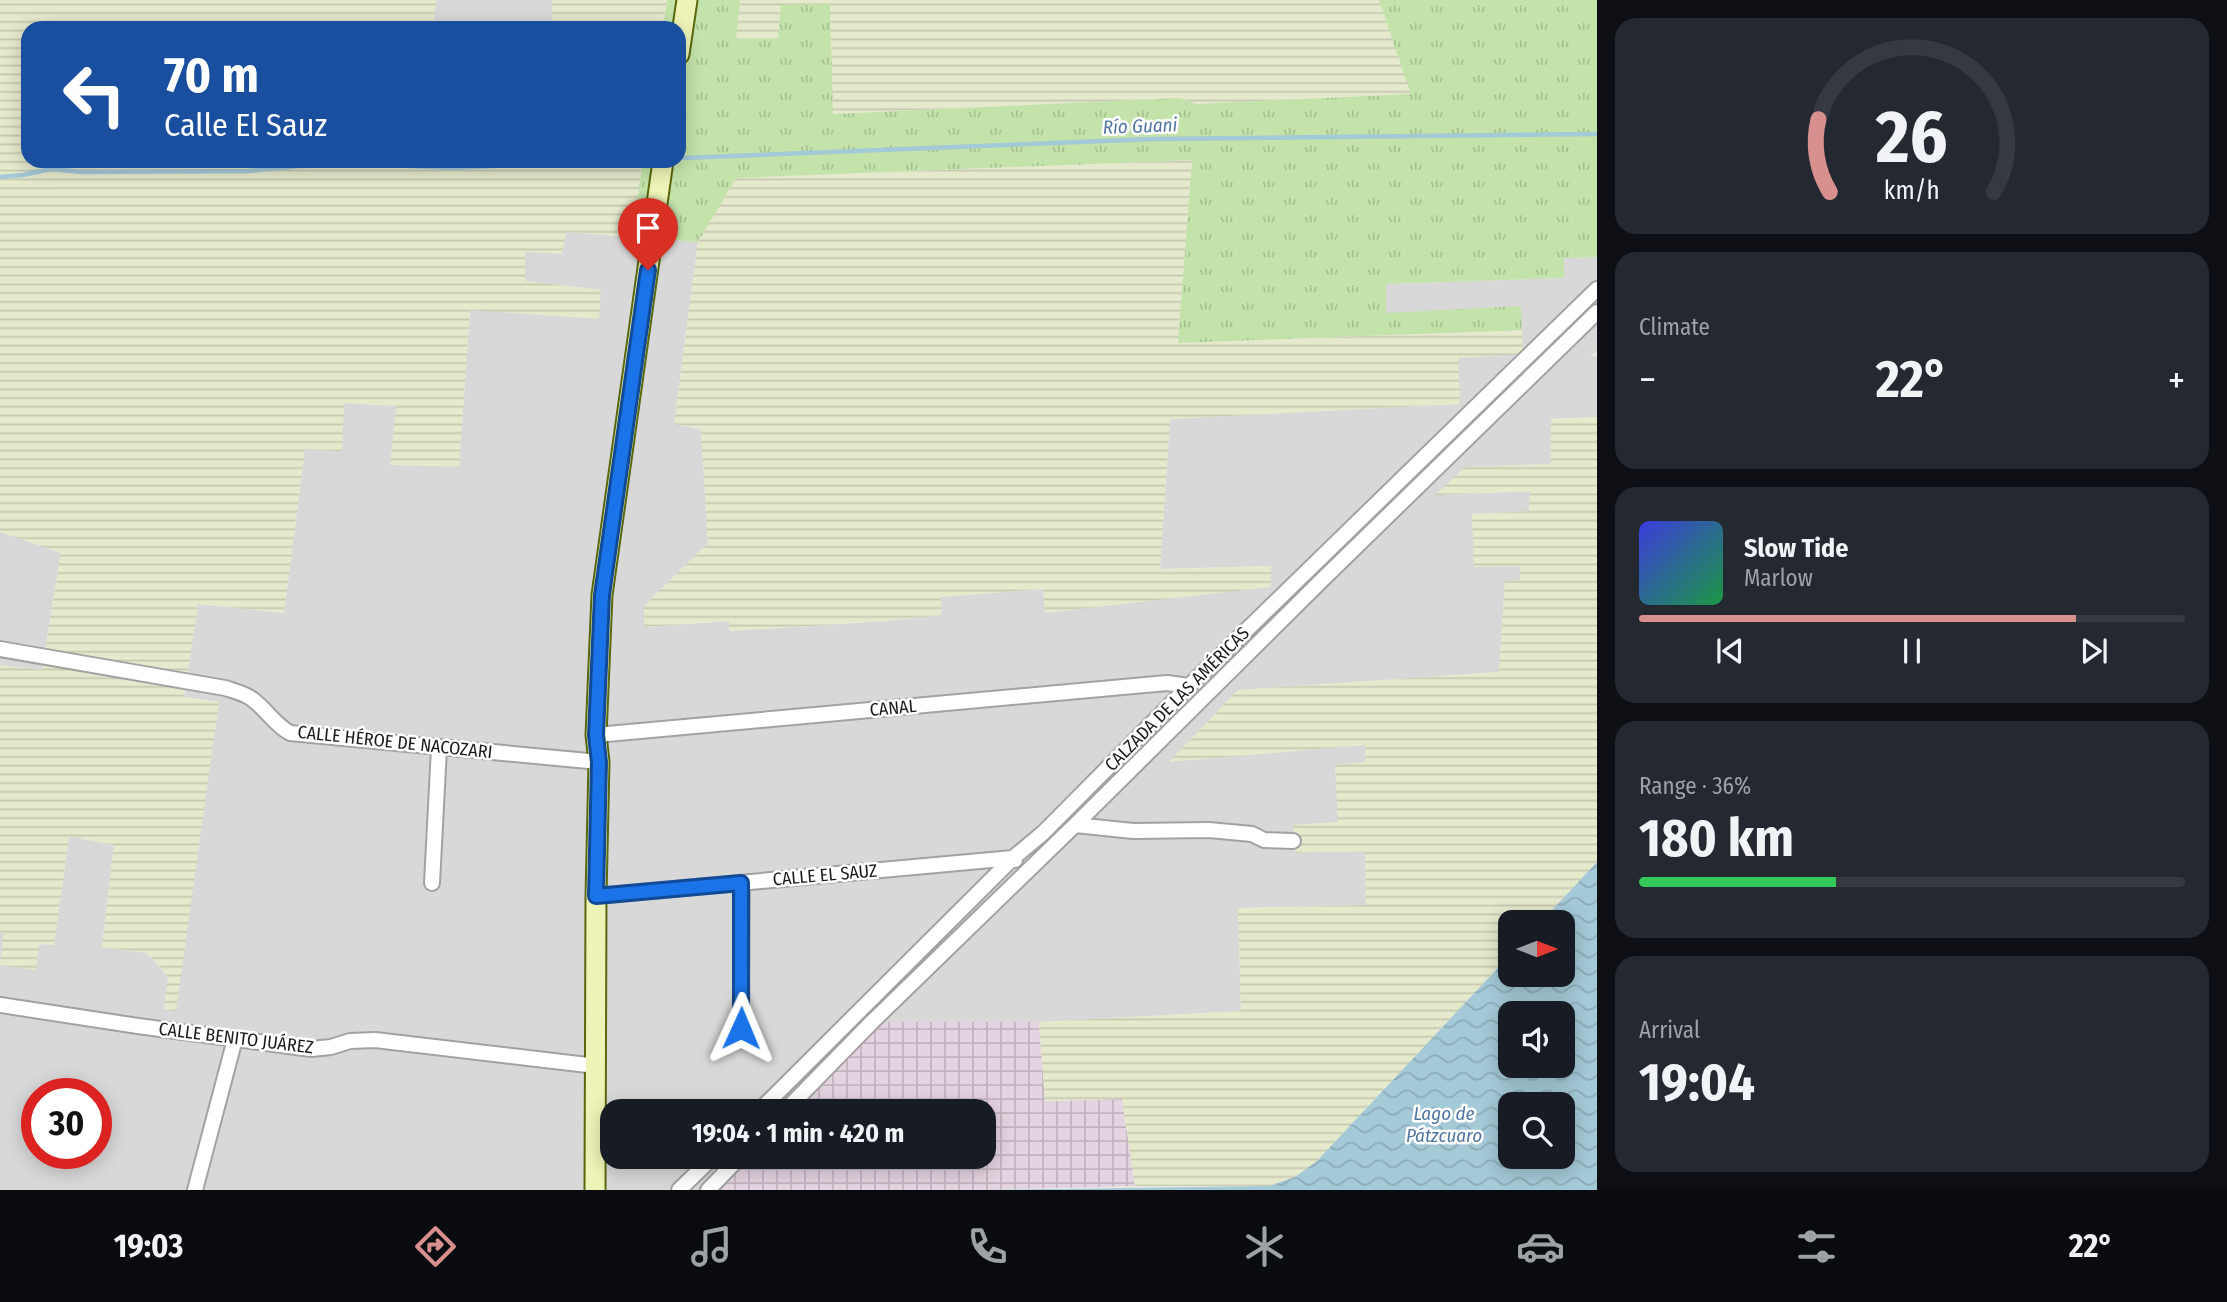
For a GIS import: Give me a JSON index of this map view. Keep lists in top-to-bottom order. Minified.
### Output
{"streets":{"street":["CALZADA DE LAS AMÉRICAS","CANAL","CALLE HÉROE DE NACOZARI","CALLE EL SAUZ","CALLE BENITO JUÁREZ"]},"crossings":[["CALZADA DE LAS AMÉRICAS","CANAL"],["CALZADA DE LAS AMÉRICAS","CALLE EL SAUZ"]],"water":["Río Guani","Lago de Pátzcuaro"],"north":"right","page":{"turn":["70 m","Calle El Sauz"],"tile":["Climate",["Range · 36%","180 km"],["Arrival","19:04"]],"heat":["−","22°","+"],"song":["Slow Tide","Marlow"],"limit":"30","trip":"19:04 · 1 min · 420 m","tabs":["19:03","22°"],"gauge":["26","km/h"]}}
